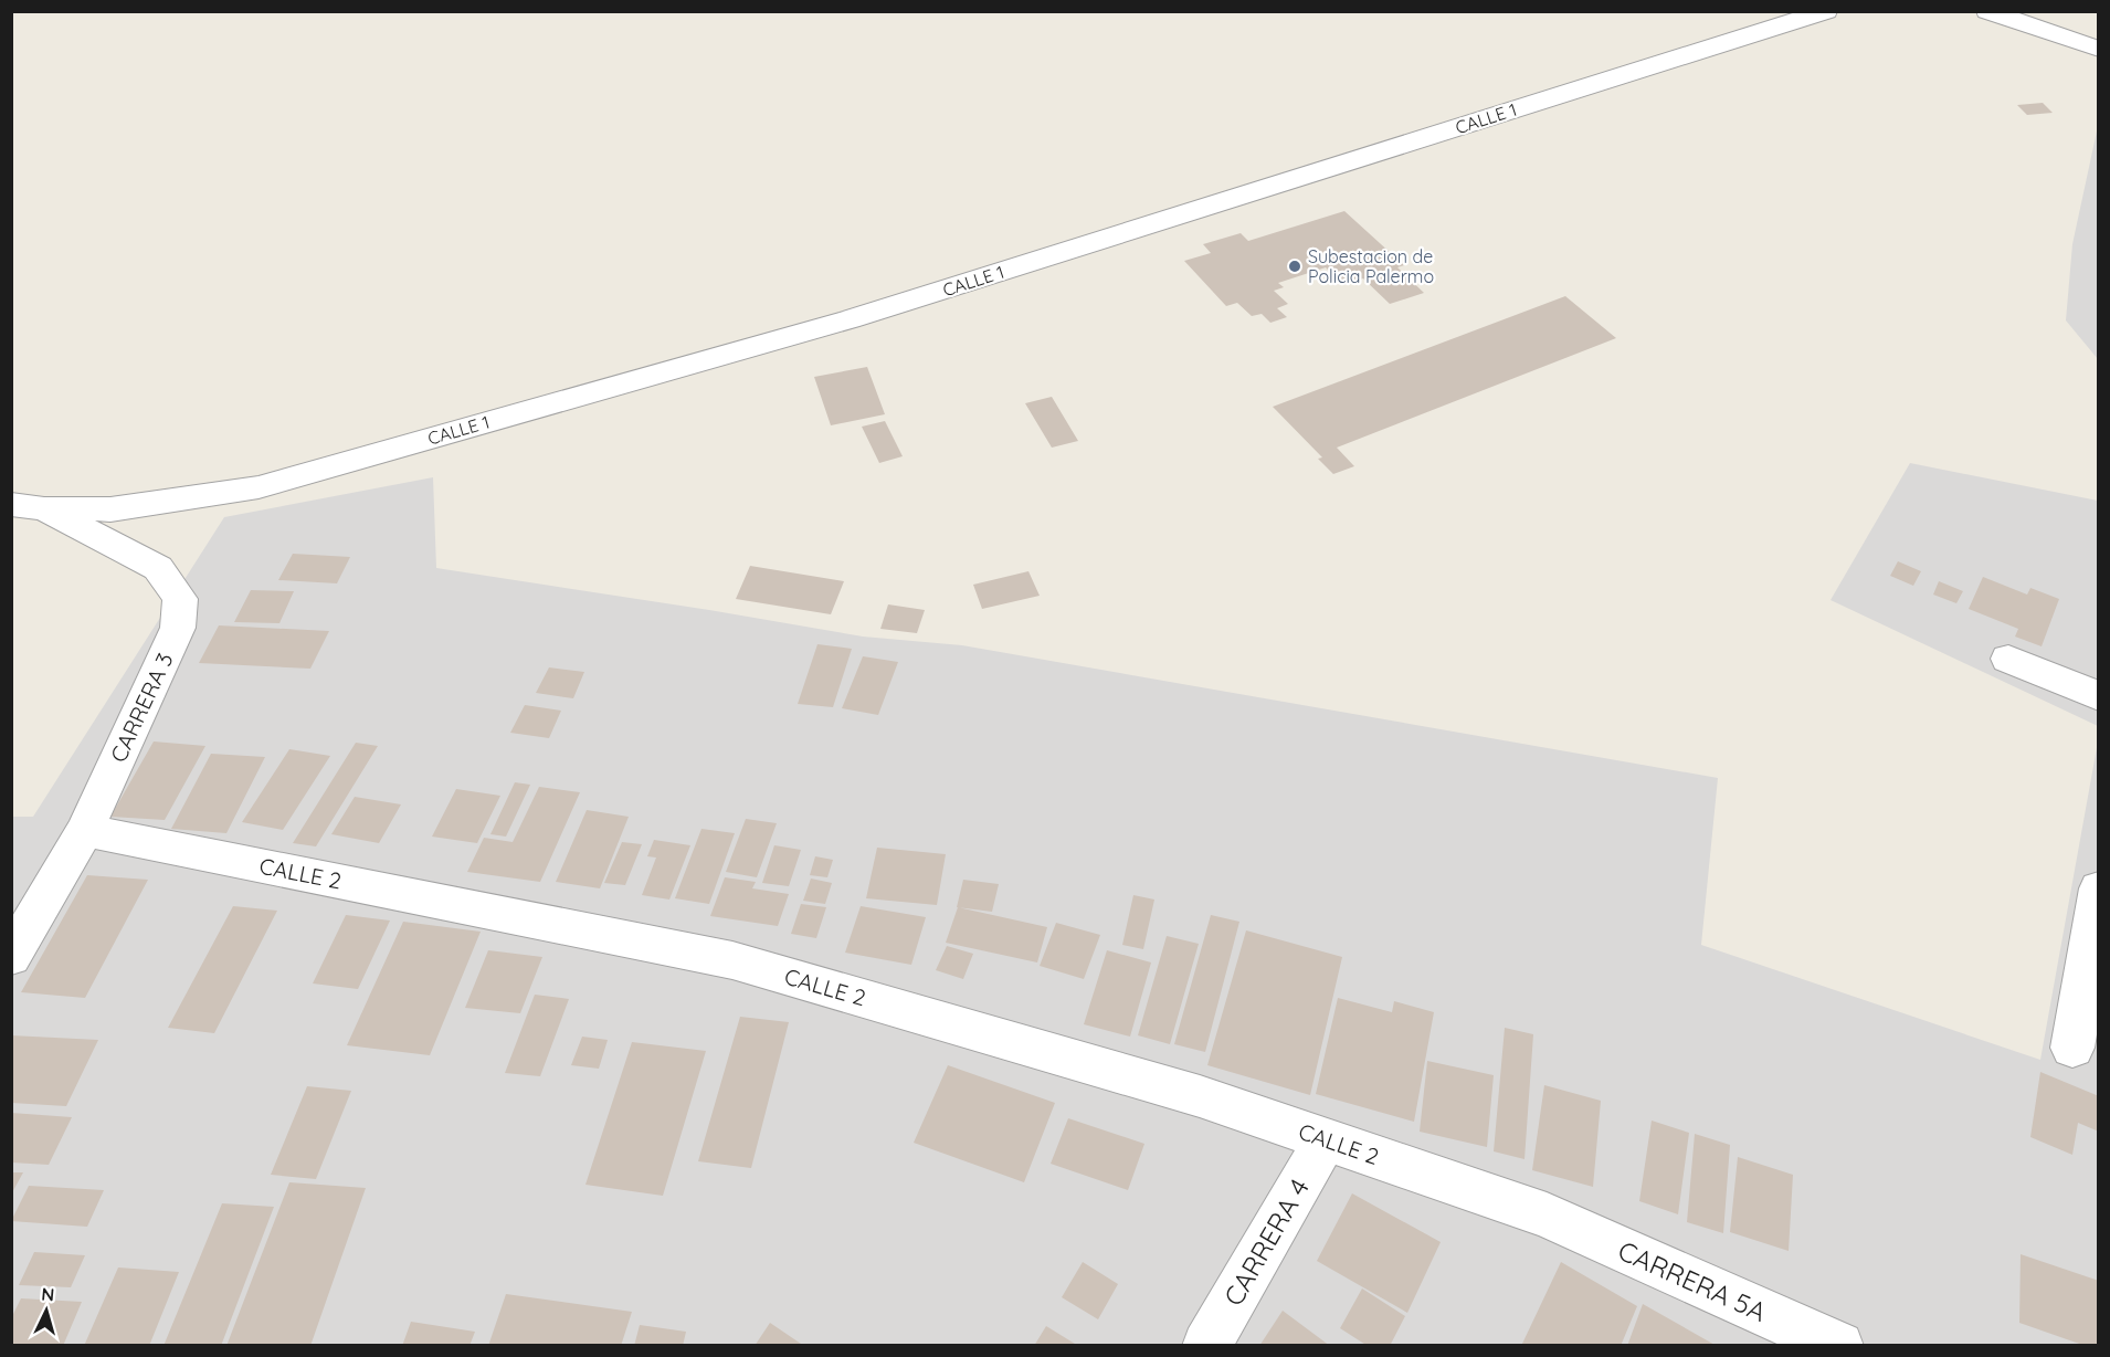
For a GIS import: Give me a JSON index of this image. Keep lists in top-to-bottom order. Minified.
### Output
{"streets":{"street":["CALLE 1","CARRERA 3","CALLE 2","CARRERA 4","CARRERA 5A"]},"crossings":[["CALLE 1","CARRERA 3"],["CARRERA 3","CALLE 2"],["CALLE 2","CARRERA 4"],["CALLE 2","CARRERA 5A"]],"places":["Subestacion de Policia Palermo"],"north":"top"}
